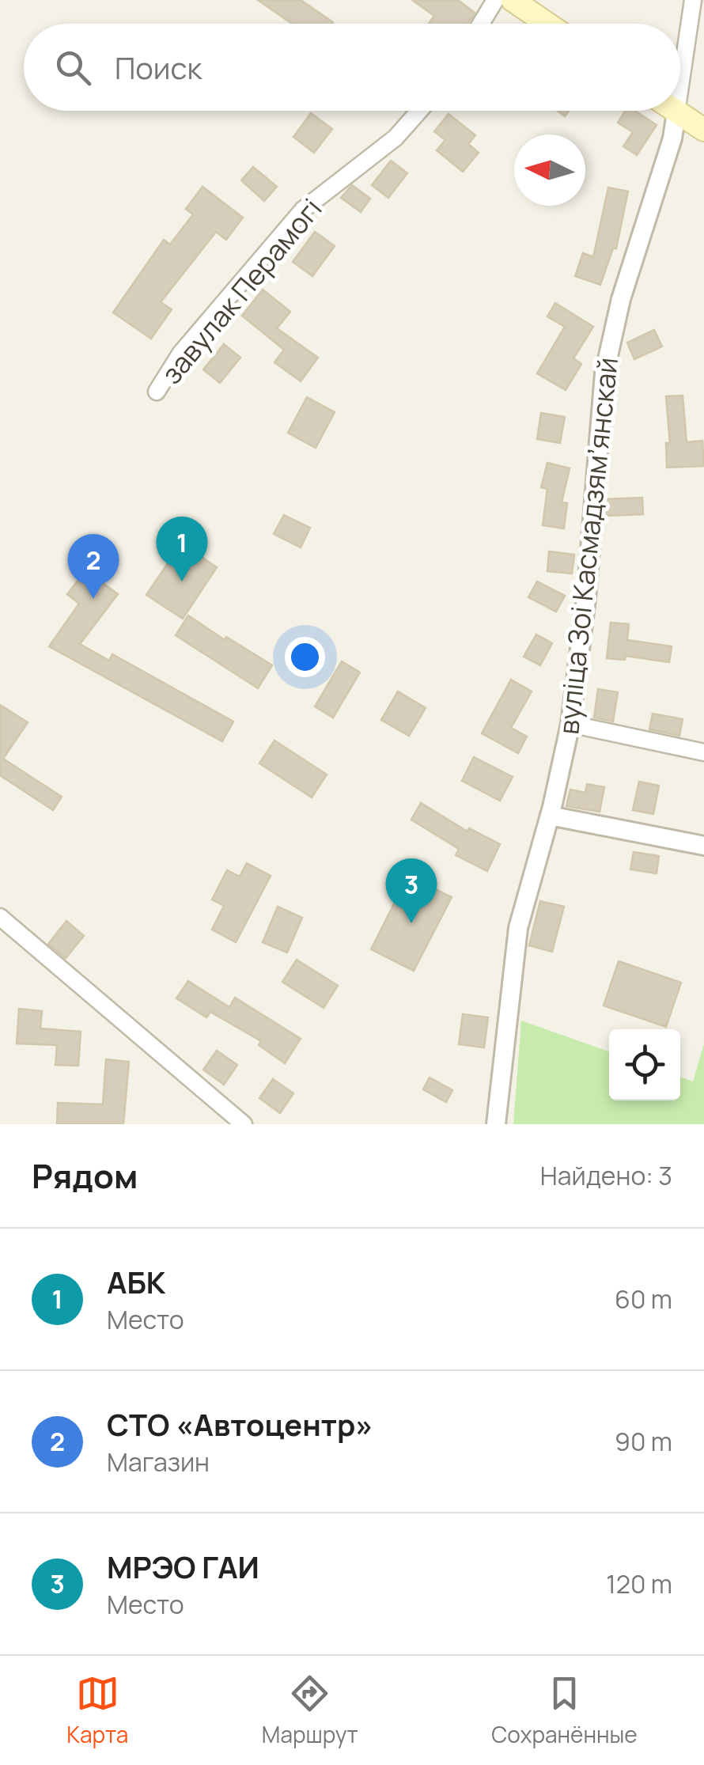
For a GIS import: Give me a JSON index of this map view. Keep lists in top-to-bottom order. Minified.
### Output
{"streets":{"street":["завулак Перамогі","вуліца Зоі Касмадзямʼянскай"]},"north":"left","page":{"search":"Поиск","pins":["1","2","3"],"heading":["Рядом","Найдено: 3"],"list":[{"mark":"1","name":"АБК","note":"Место","value":"60 m"},{"mark":"2","name":"СТО «Автоцентр»","note":"Магазин","value":"90 m"},{"mark":"3","name":"МРЭО ГАИ","note":"Место","value":"120 m"}],"nav":["Карта","Маршрут","Сохранённые"]}}
